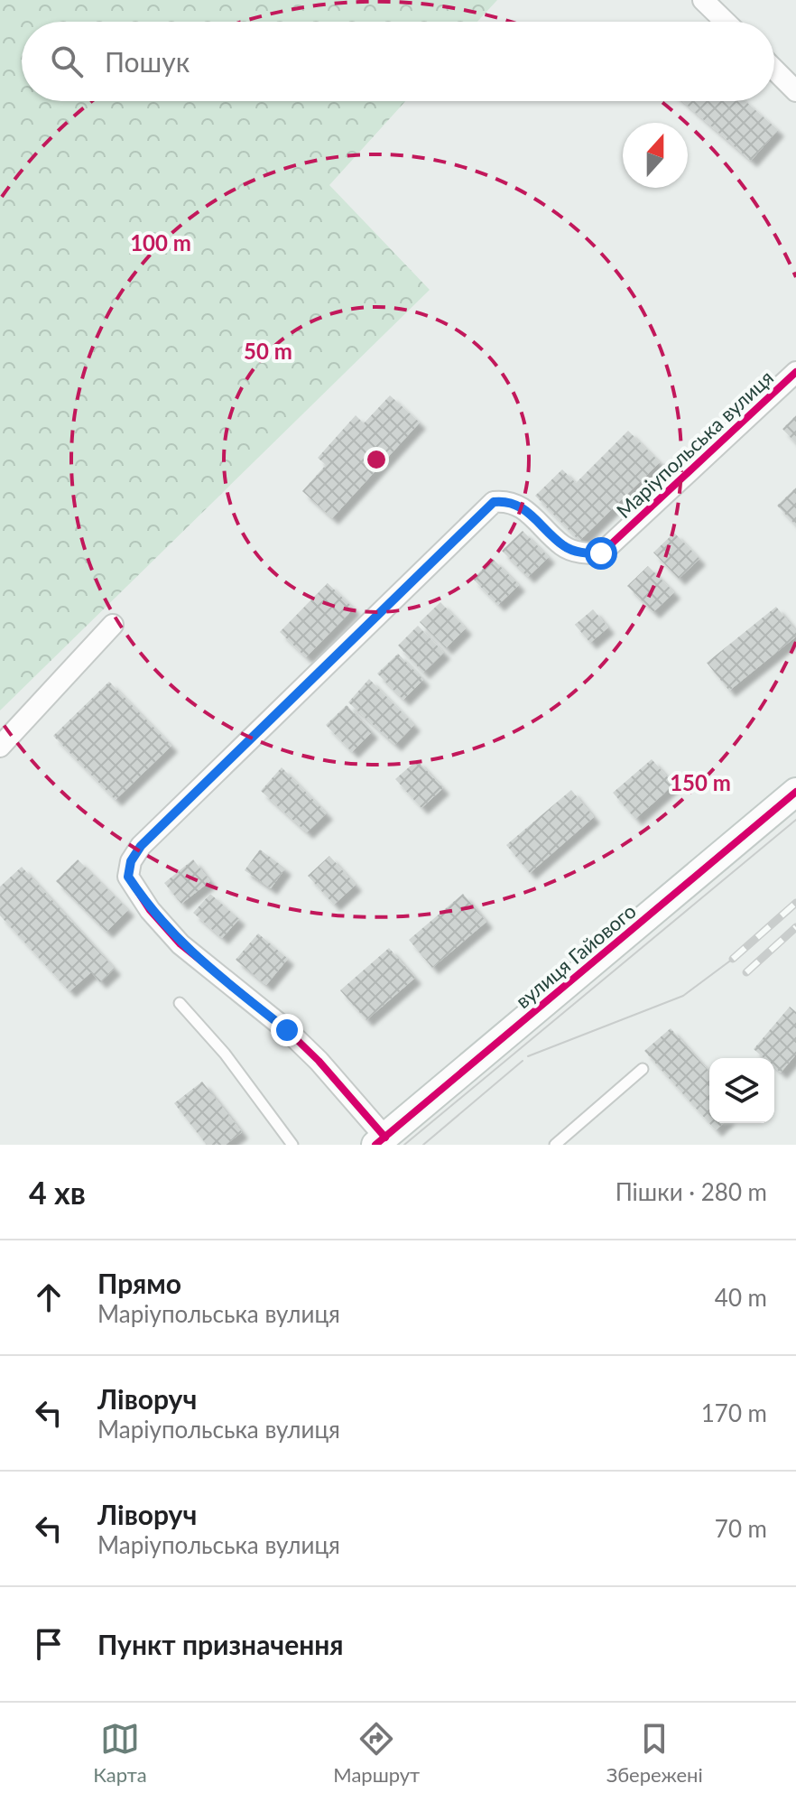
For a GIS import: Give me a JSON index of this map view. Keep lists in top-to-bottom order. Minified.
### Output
{"streets":{"street":["Маріупольська вулиця","вулиця Гайового"]},"crossings":[["Маріупольська вулиця","вулиця Гайового"]],"north":"top","page":{"search":"Пошук","heading":["4 хв","Пішки · 280 m"],"list":[["Прямо","Маріупольська вулиця","40 m"],["Ліворуч","Маріупольська вулиця","170 m"],["Ліворуч","Маріупольська вулиця","70 m"],"Пункт призначення"],"nav":["Карта","Маршрут","Збережені"]},"rings":["100 m","50 m","150 m"]}
